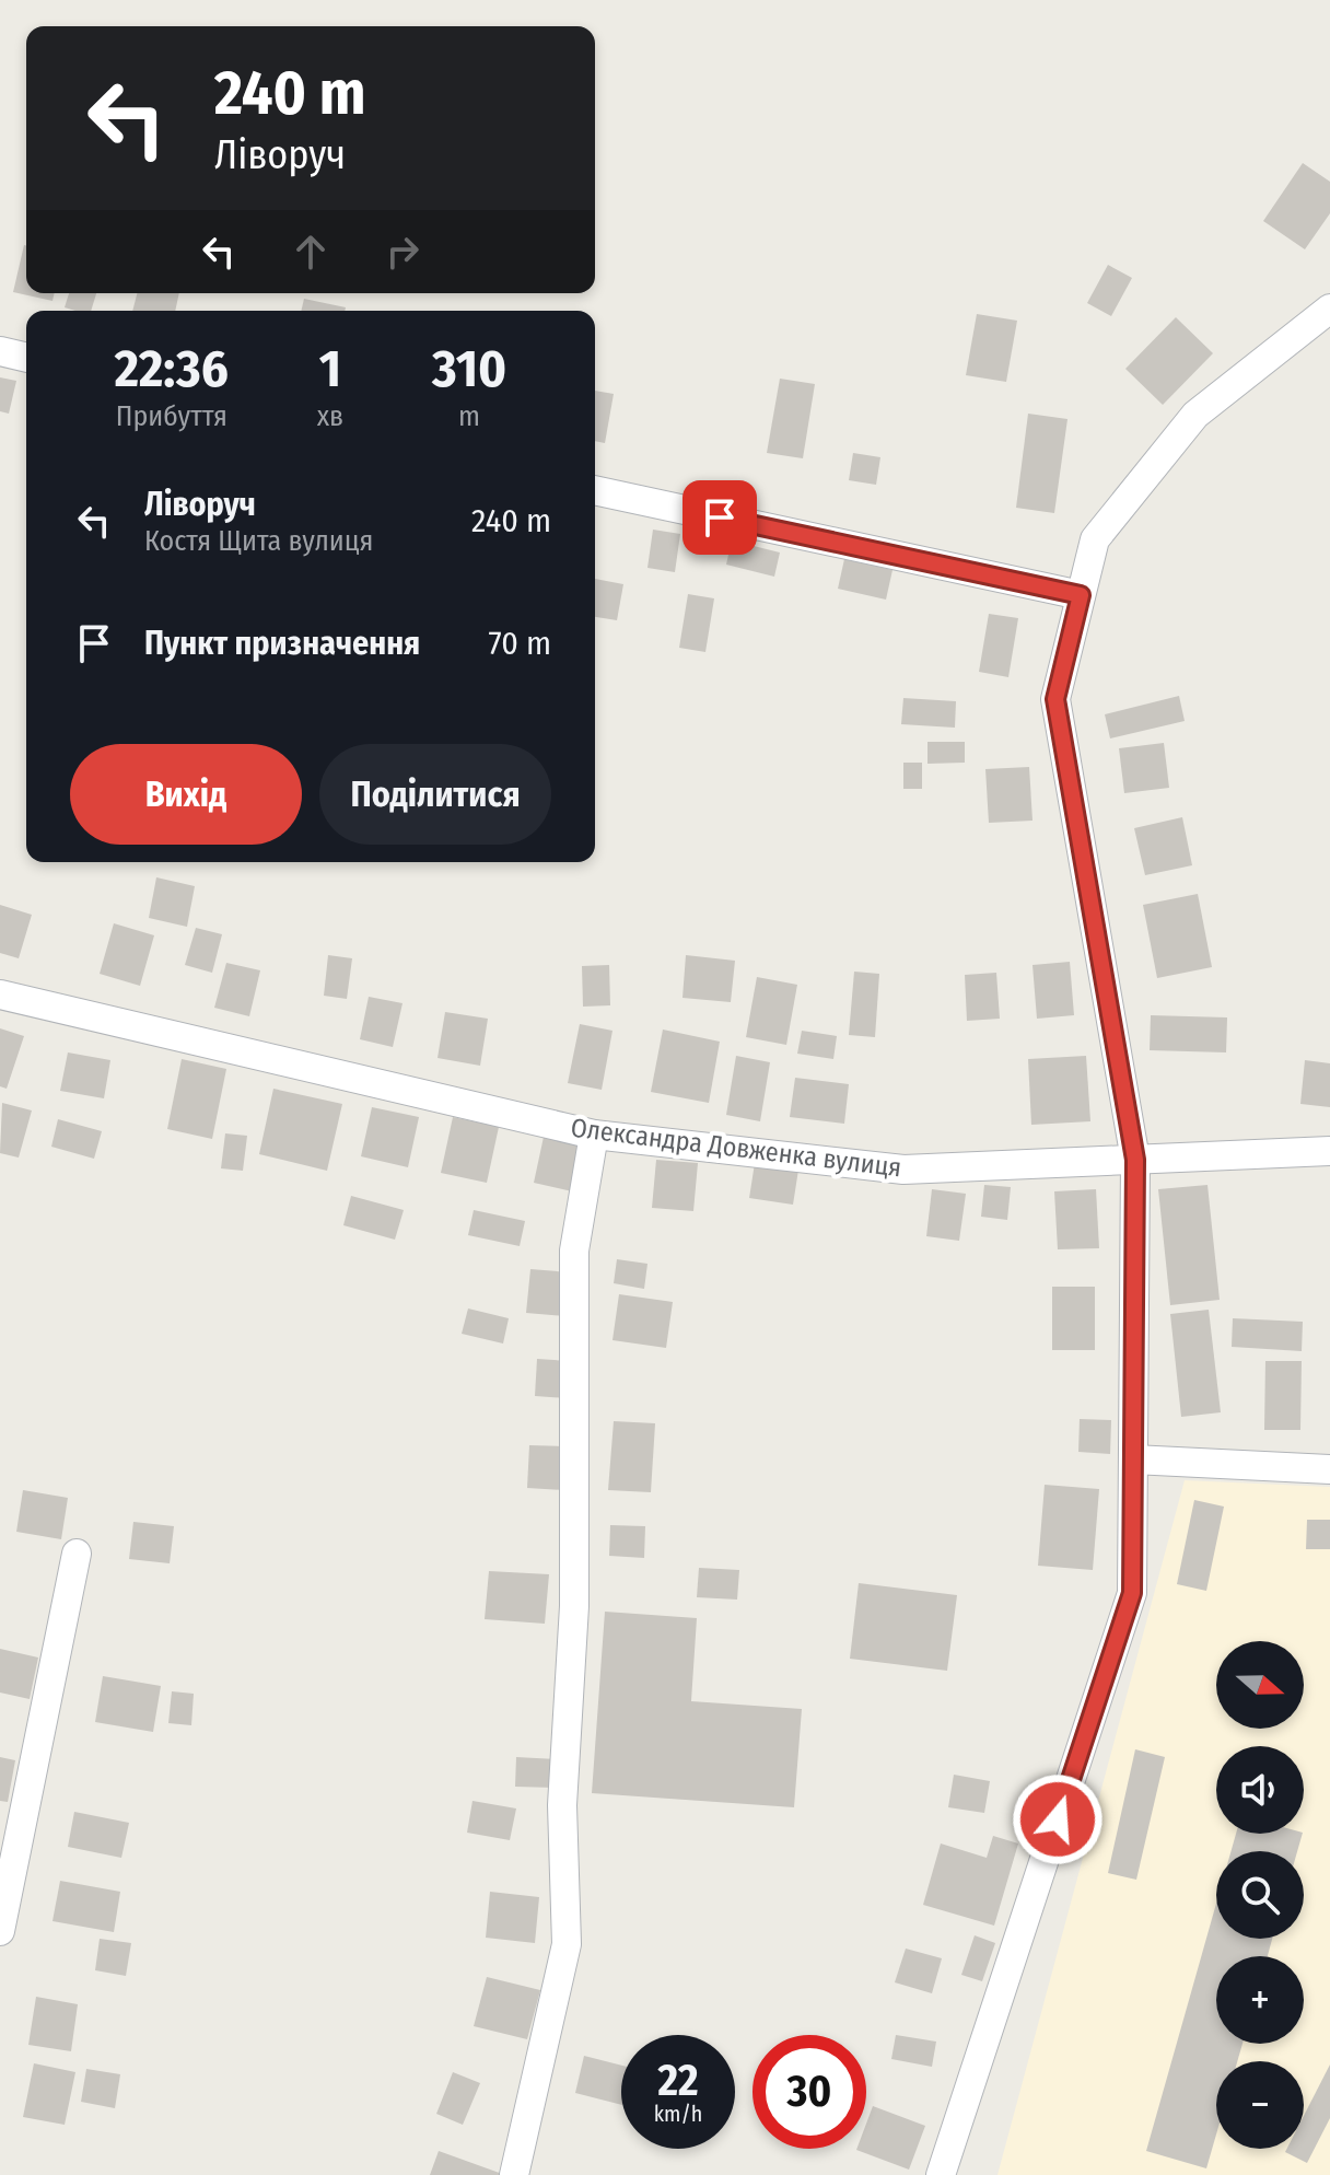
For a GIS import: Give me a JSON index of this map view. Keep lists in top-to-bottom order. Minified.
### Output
{"streets":{"street":["Олександра Довженка вулиця"]},"north":"right","page":{"turn":["240 m","Ліворуч"],"eta":["22:36","Прибуття","1","хв","310","m"],"list":[{"name":"Ліворуч","note":"Костя Щита вулиця","value":"240 m"},{"name":"Пункт призначення","value":"70 m"}],"buttons":["Вихід","Поділитися"],"map_buttons":["+","−"],"speed":"22 km/h","limit":"30"}}
